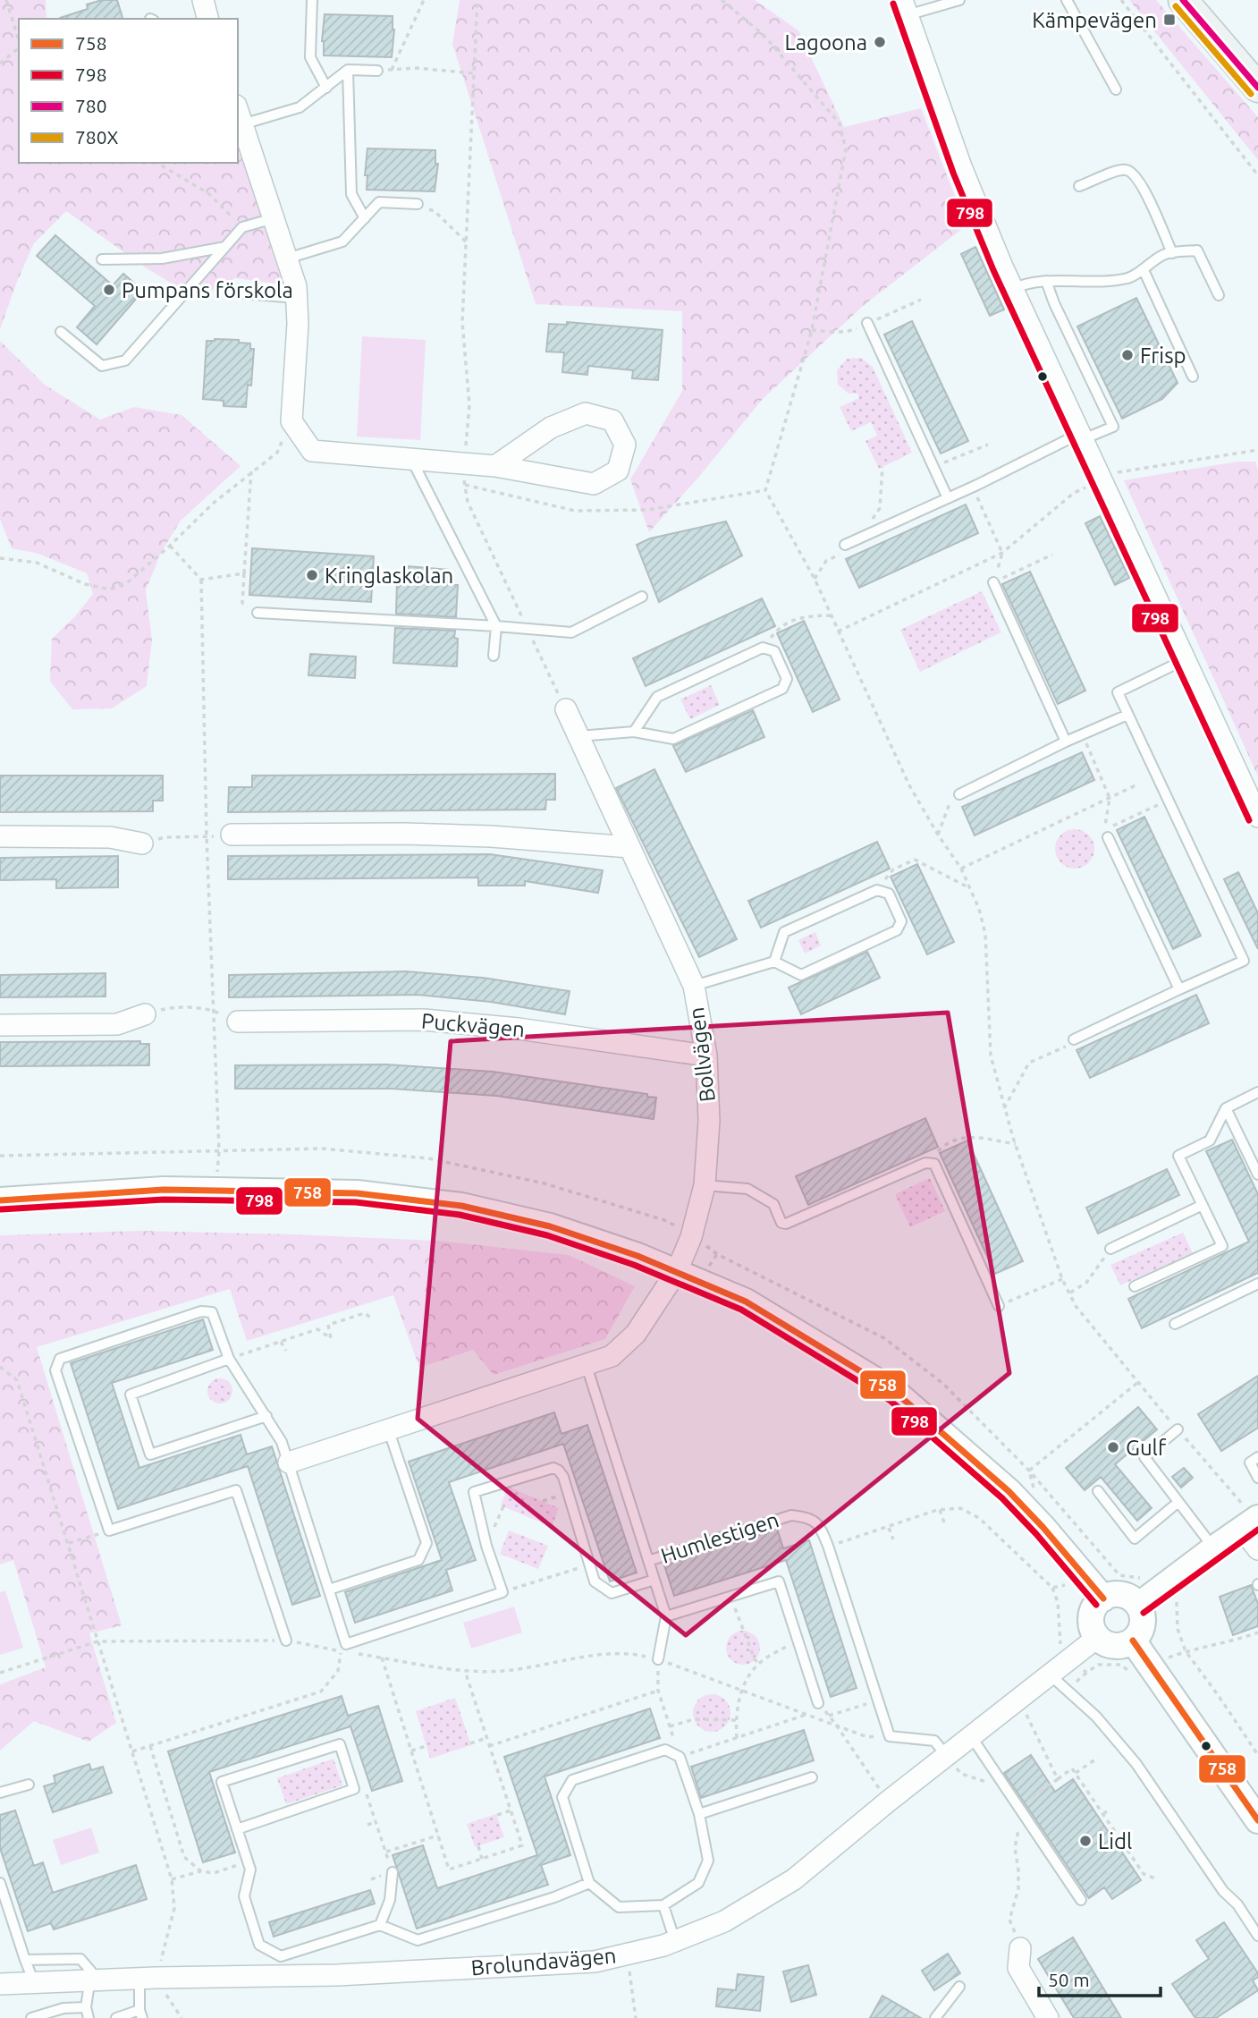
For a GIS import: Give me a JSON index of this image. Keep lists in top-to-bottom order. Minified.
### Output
{"streets":{"street":["Puckvägen","Bollvägen","Brolundavägen"],"lane":["Humlestigen"]},"crossings":[["Puckvägen","Bollvägen"]],"places":{"transit":["Kämpevägen"],"other":["Lagoona","Pumpans förskola","Frisp","Kringlaskolan","Gulf","Lidl"]},"lines":["transit line 780","transit line 798","transit line 780X","transit line 758"],"legend":["758","798","780","780X"],"scale_bar":"50 m"}
